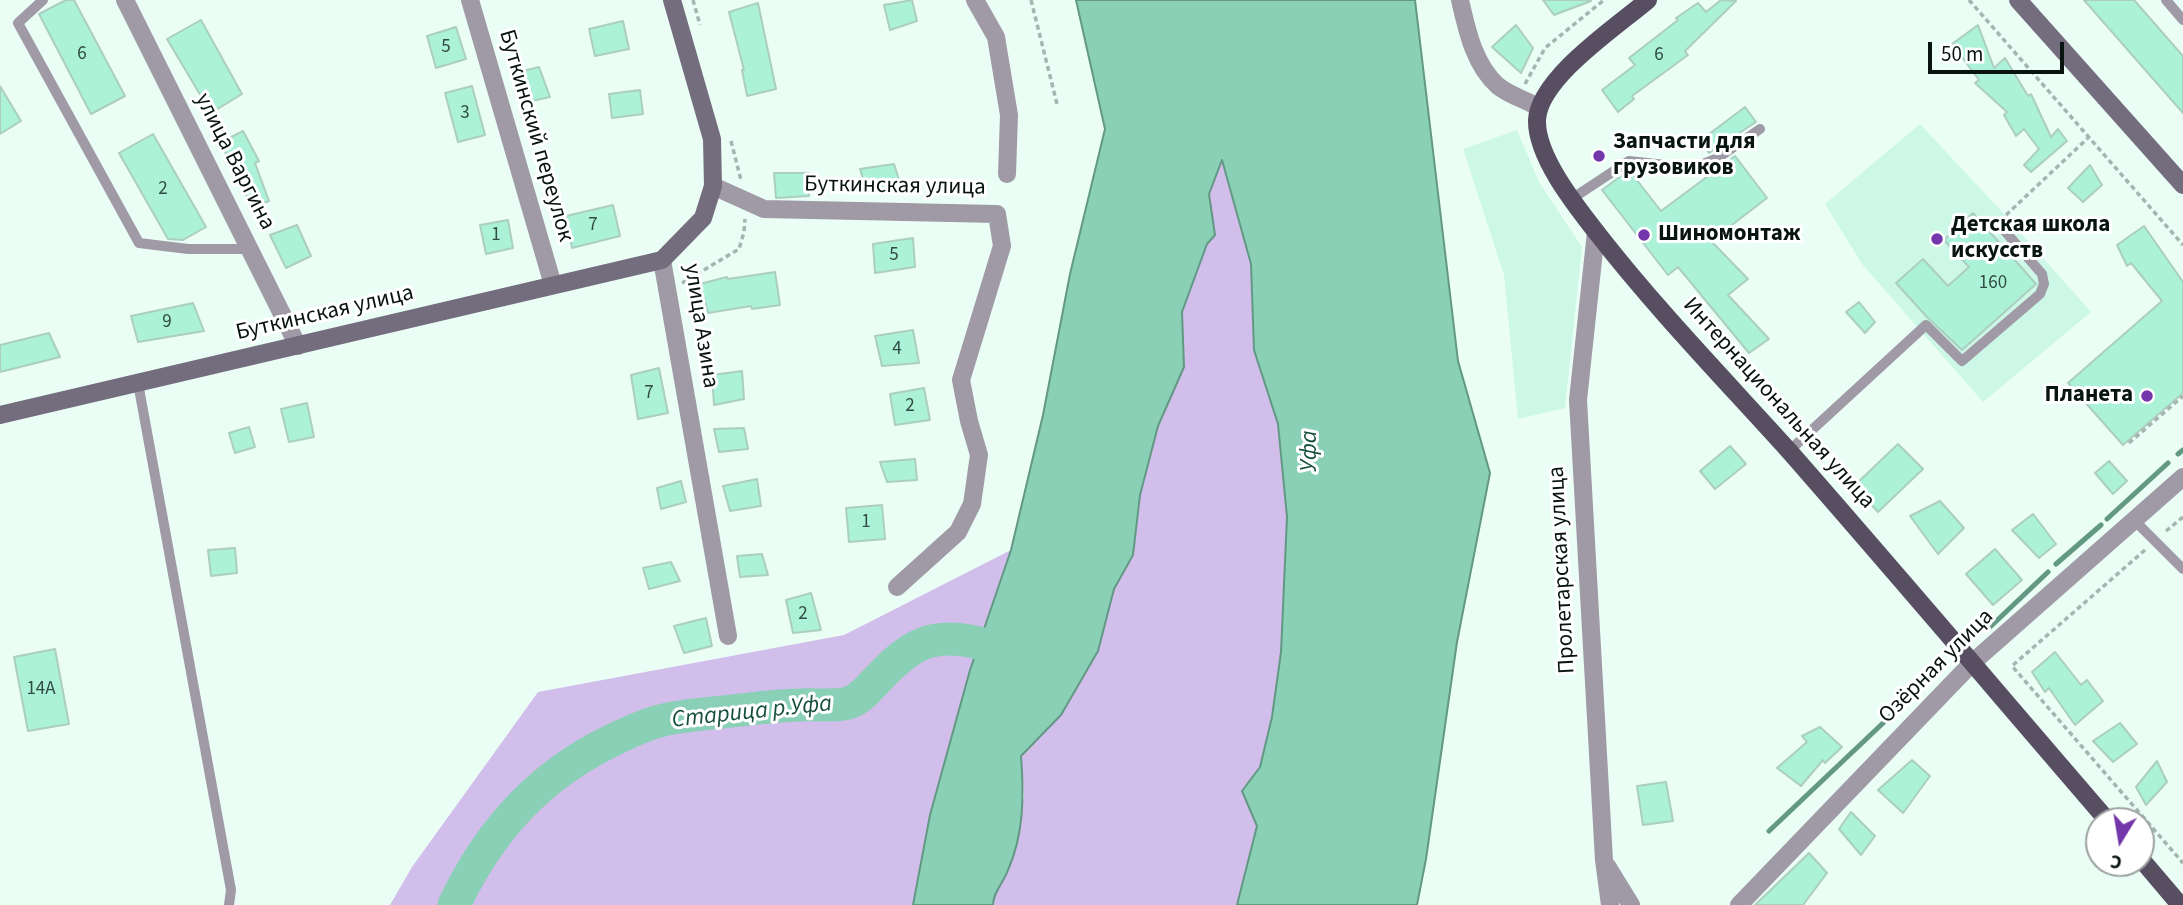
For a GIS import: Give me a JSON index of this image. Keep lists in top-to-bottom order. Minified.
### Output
{"streets":{"main road":["Интернациональная улица"],"street":["Буткинский переулок","улица Варгина","Буткинская улица","улица Азина","Пролетарская улица","Озёрная улица"]},"crossings":[["Буткинский переулок","Буткинская улица"],["улица Варгина","Буткинская улица"],["Буткинская улица","улица Азина"],["Интернациональная улица","Пролетарская улица"],["Интернациональная улица","Озёрная улица"]],"water":["Уфа","Старица р.Уфа"],"places":["Запчасти для грузовиков","Шиномонтаж","Детская школа искусств","Планета"],"house_numbers":["5","6","6","3","2","7","1","5","160","9","4","7","2","1","2","14А"],"scale_bar":"50 m","north":"bottom"}
